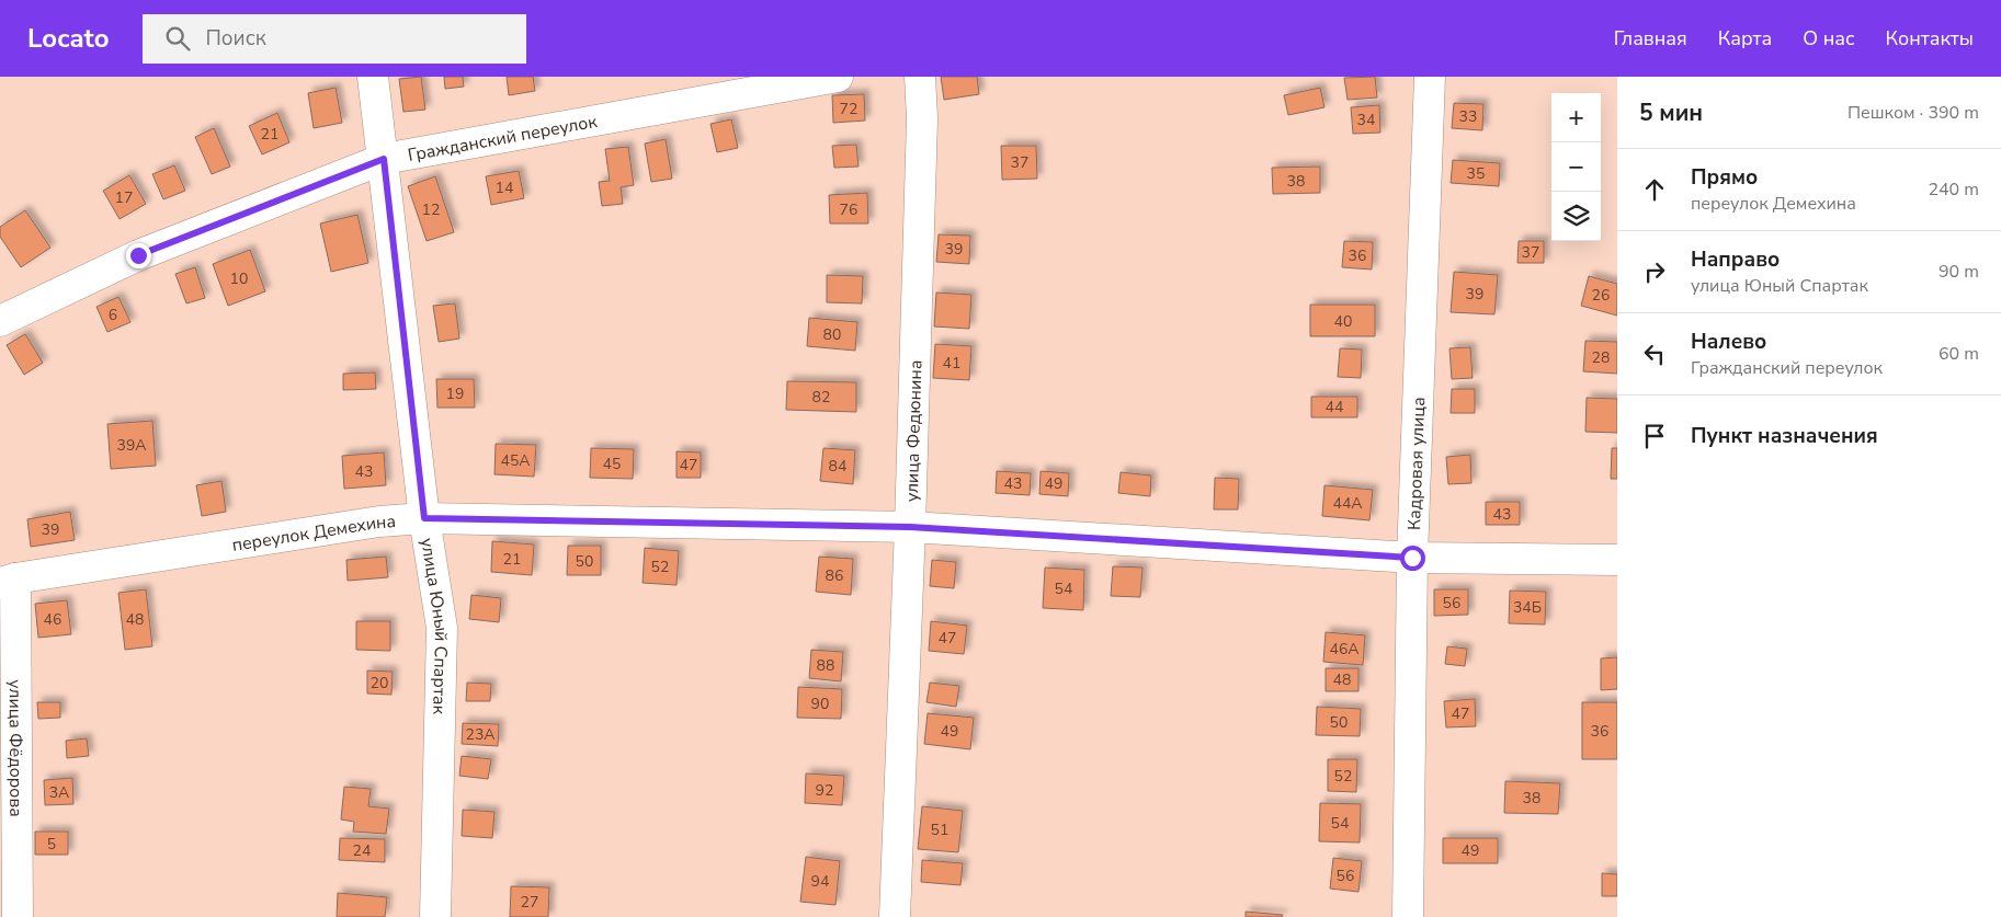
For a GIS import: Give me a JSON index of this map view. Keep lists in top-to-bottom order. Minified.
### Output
{"streets":{"street":["Гражданский переулок","улица Федюнина","Кадровая улица","переулок Демехина","улица Юный Спартак","улица Фёдорова"]},"crossings":[["Гражданский переулок","улица Юный Спартак"],["улица Федюнина","переулок Демехина"],["Кадровая улица","переулок Демехина"],["переулок Демехина","улица Юный Спартак"],["переулок Демехина","улица Фёдорова"]],"house_numbers":["72","33","34","21","37","35","38","14","17","12","76","39","37","36","10","39","26","6","40","80","28","41","19","82","44","39А","45А","45","47","84","43","43","49","44А","43","39","21","50","52","86","54","56","34Б","46","48","47","46А","88","48","20","90","47","50","49","36","23А","52","92","3А","38","54","51","5","24","49","56","94","27"],"page":{"header":"Locato","search":"Поиск","nav":["Главная","Карта","О нас","Контакты"],"heading":["5 мин","Пешком · 390 m"],"map_buttons":["+","−"],"list":[["Прямо","переулок Демехина","240 m"],["Направо","улица Юный Спартак","90 m"],["Налево","Гражданский переулок","60 m"],"Пункт назначения"]}}
